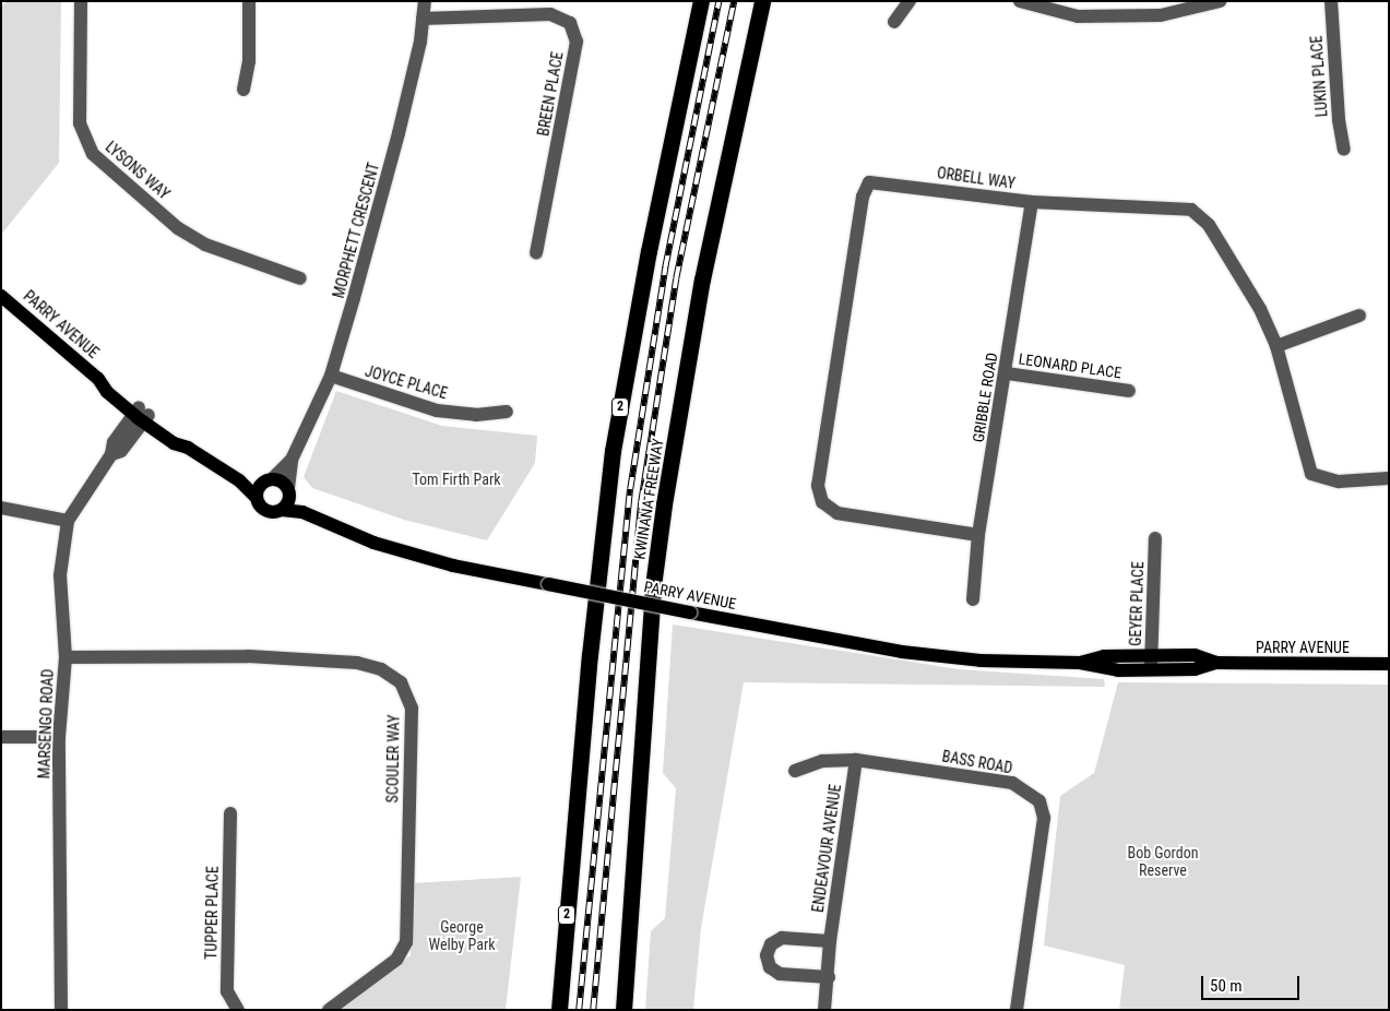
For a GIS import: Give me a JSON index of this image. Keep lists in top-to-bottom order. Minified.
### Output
{"streets":{"highway":["2","KWINANA FREEWAY"],"main road":["PARRY AVENUE"],"street":["LUKIN PLACE","BREEN PLACE","LYSONS WAY","ORBELL WAY","MORPHETT CRESCENT","LEONARD PLACE","JOYCE PLACE","GRIBBLE ROAD","GEYER PLACE","MARSENGO ROAD","SCOULER WAY","BASS ROAD","ENDEAVOUR AVENUE","TUPPER PLACE"]},"crossings":[["BREEN PLACE","MORPHETT CRESCENT"],["ORBELL WAY","GRIBBLE ROAD"],["MORPHETT CRESCENT","PARRY AVENUE"],["MORPHETT CRESCENT","JOYCE PLACE"],["PARRY AVENUE","GEYER PLACE"],["PARRY AVENUE","MARSENGO ROAD"],["LEONARD PLACE","GRIBBLE ROAD"],["MARSENGO ROAD","SCOULER WAY"],["BASS ROAD","ENDEAVOUR AVENUE"]],"parks":["Tom Firth Park","Bob Gordon Reserve","George Welby Park"],"scale_bar":"50 m"}
